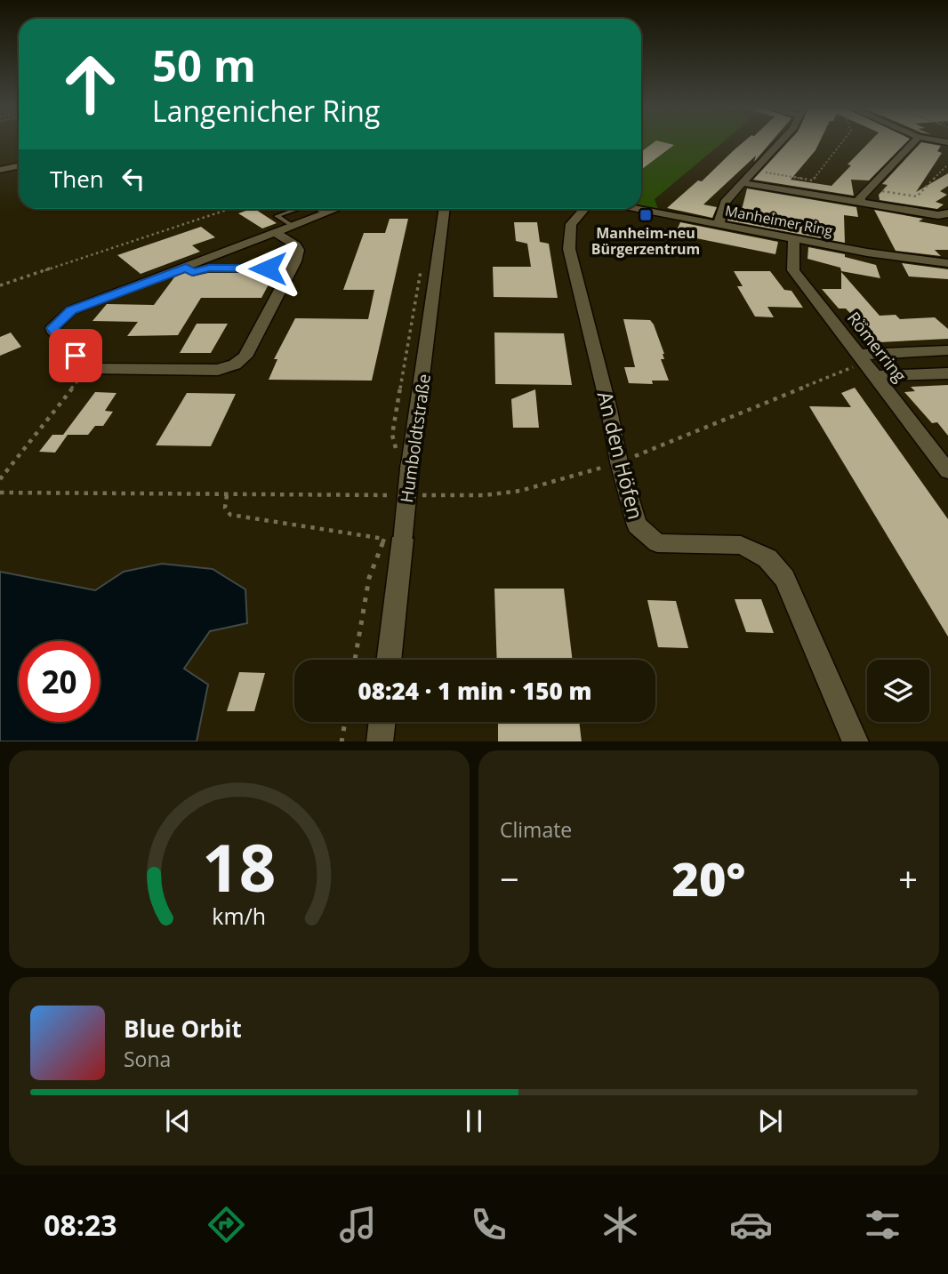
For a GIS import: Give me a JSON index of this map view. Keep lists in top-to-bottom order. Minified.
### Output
{"streets":{"street":["Manheimer Ring","Römerring","Humboldtstraße","An den Höfen"]},"crossings":[["Manheimer Ring","Römerring"]],"places":{"transit":["Manheim-neu Bürgerzentrum"]},"page":{"turn":["50 m","Langenicher Ring"],"then":"Then","limit":"20","trip":"08:24 · 1 min · 150 m","tile":"Climate","heat":["−","20°","+"],"song":["Blue Orbit","Sona"],"tabs":"08:23","gauge":["18","km/h"]}}
